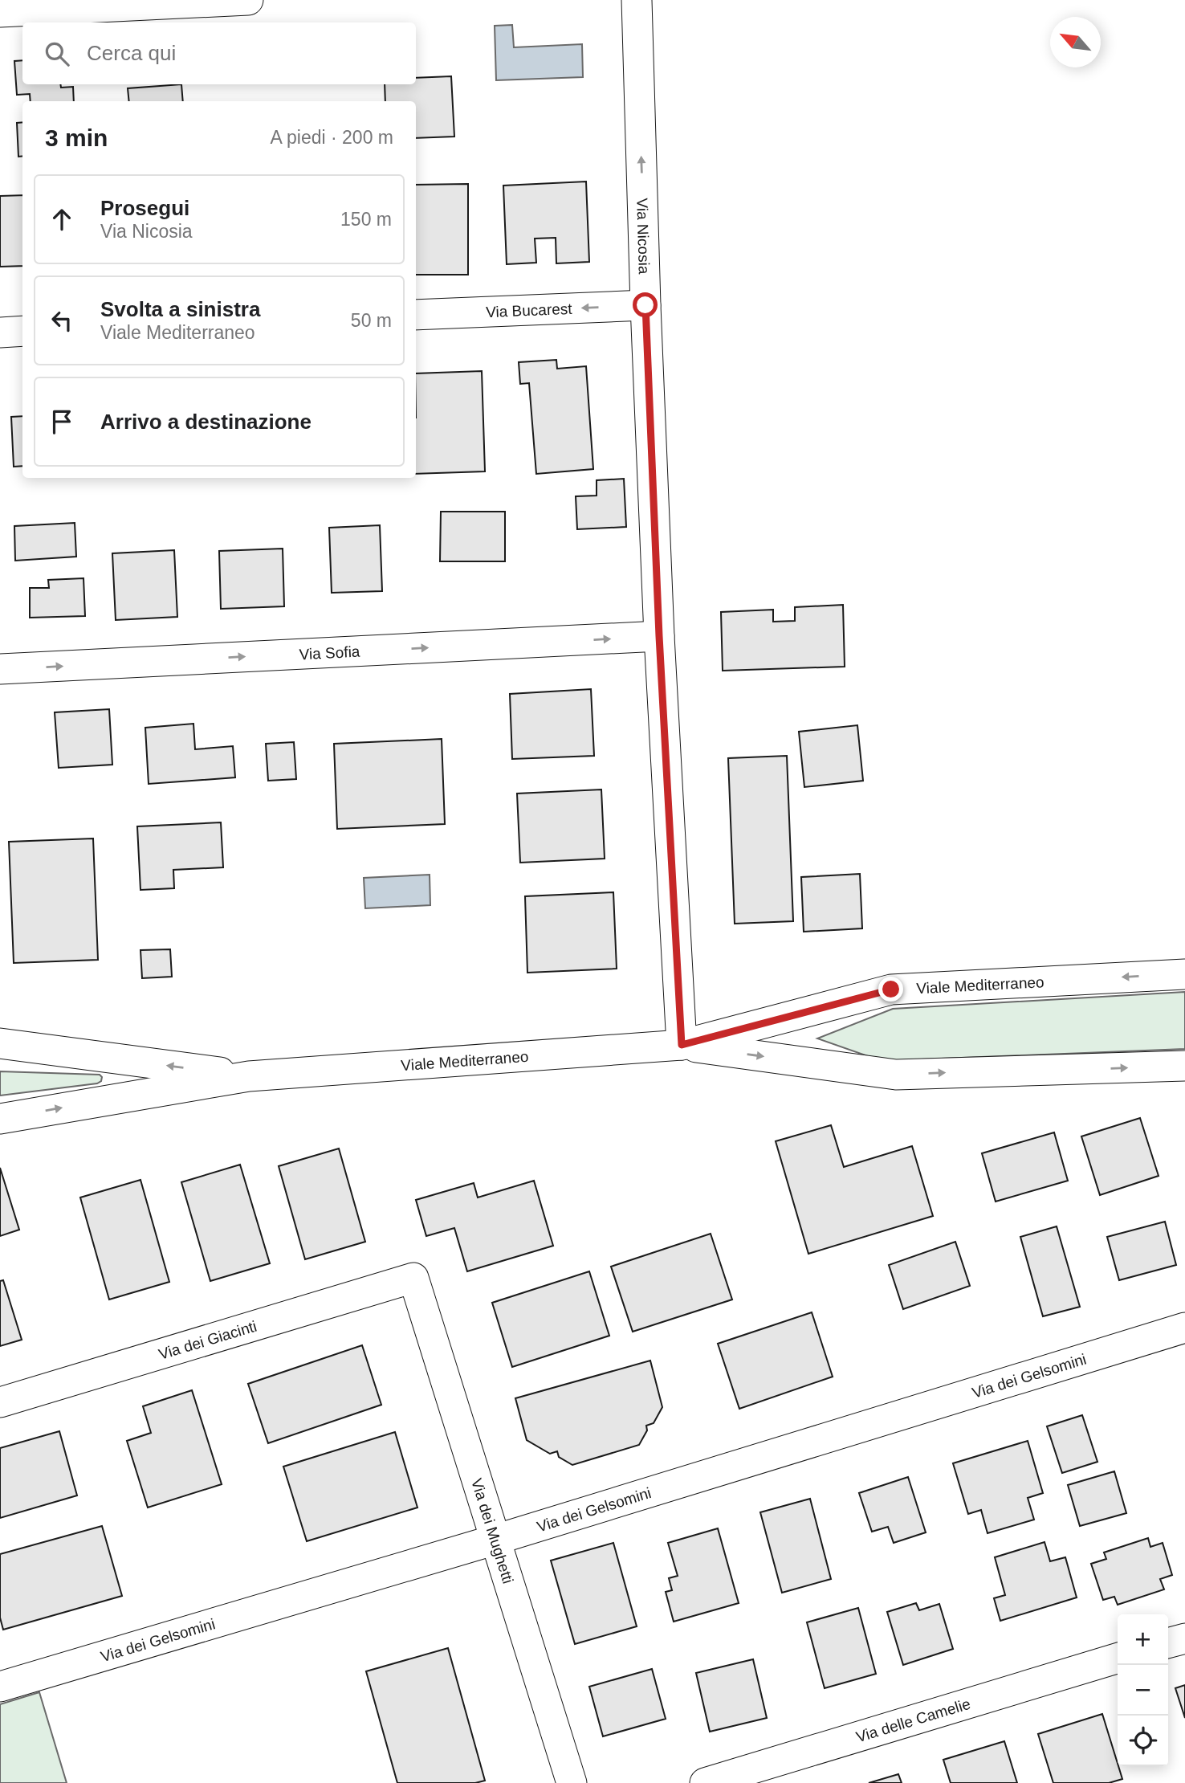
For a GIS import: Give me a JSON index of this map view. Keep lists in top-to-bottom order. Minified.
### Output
{"streets":{"street":["Via Nicosia","Via Bucarest","Via Sofia","Viale Mediterraneo","Via dei Giacinti","Via dei Gelsomini","Via dei Mughetti","Via delle Camelie"]},"crossings":[["Via Nicosia","Via Bucarest"],["Via Nicosia","Via Sofia"],["Via Nicosia","Viale Mediterraneo"],["Via dei Giacinti","Via dei Mughetti"],["Via dei Gelsomini","Via dei Mughetti"]],"one_way":["Via Bucarest","Via Sofia"],"north":"top left","page":{"search":"Cerca qui","heading":["3 min","A piedi · 200 m"],"list":[["Prosegui","Via Nicosia","150 m"],["Svolta a sinistra","Viale Mediterraneo","50 m"],"Arrivo a destinazione"],"map_buttons":["+","−"]}}
